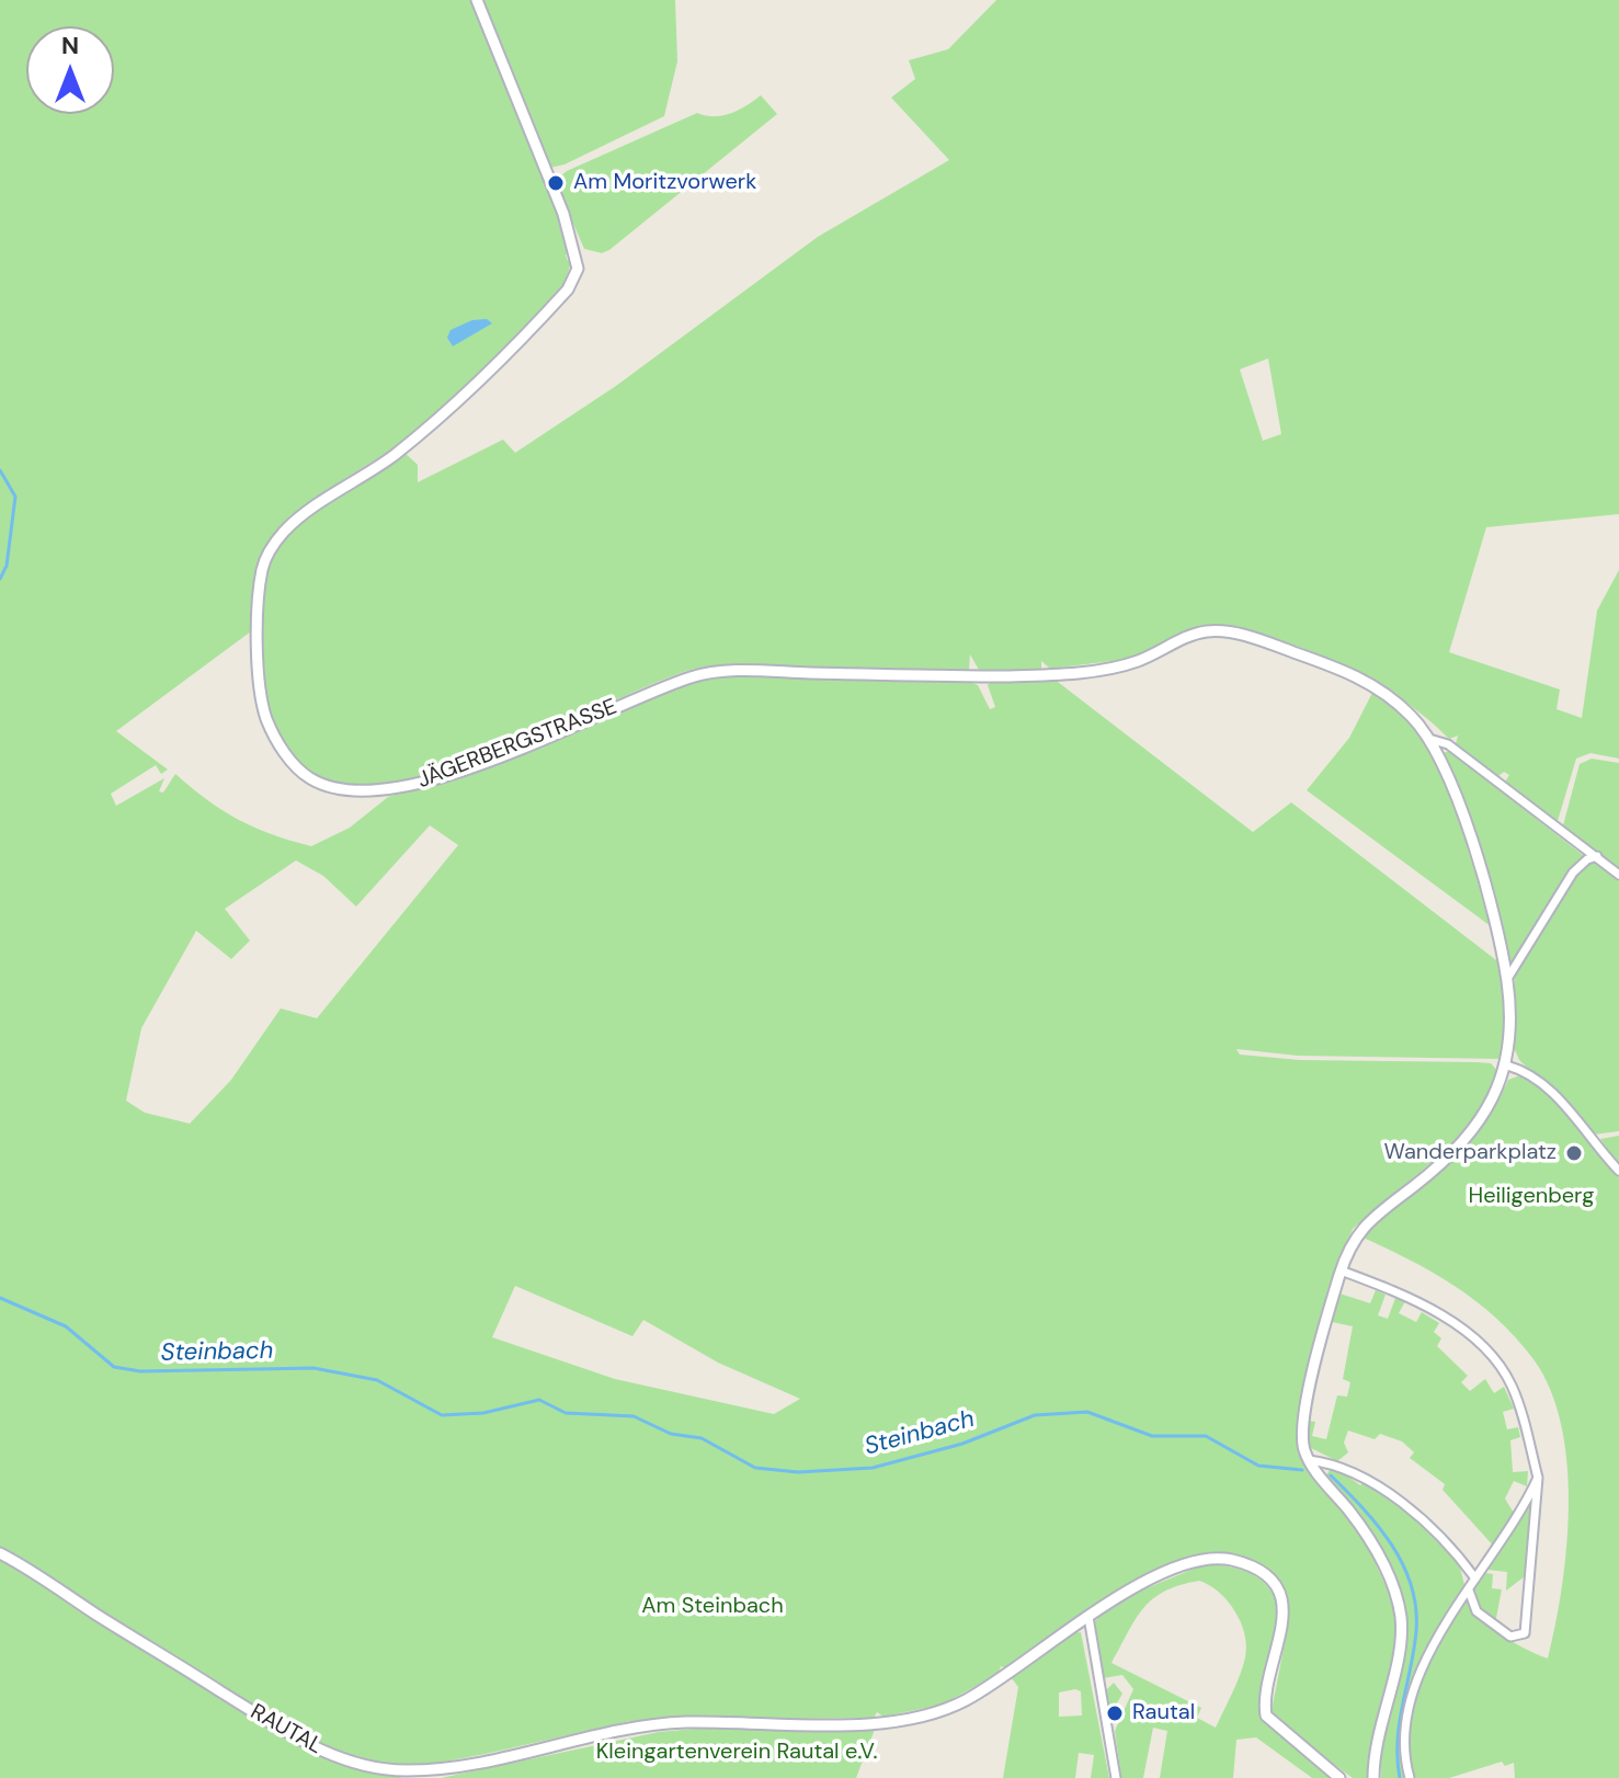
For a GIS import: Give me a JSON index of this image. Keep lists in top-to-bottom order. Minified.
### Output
{"streets":{"street":["JÄGERBERGSTRASSE","RAUTAL"]},"water":["Steinbach"],"parks":["Heiligenberg","Am Steinbach","Kleingartenverein Rautal e.V."],"places":["Am Moritzvorwerk","Wanderparkplatz","Rautal"],"north":"top"}
